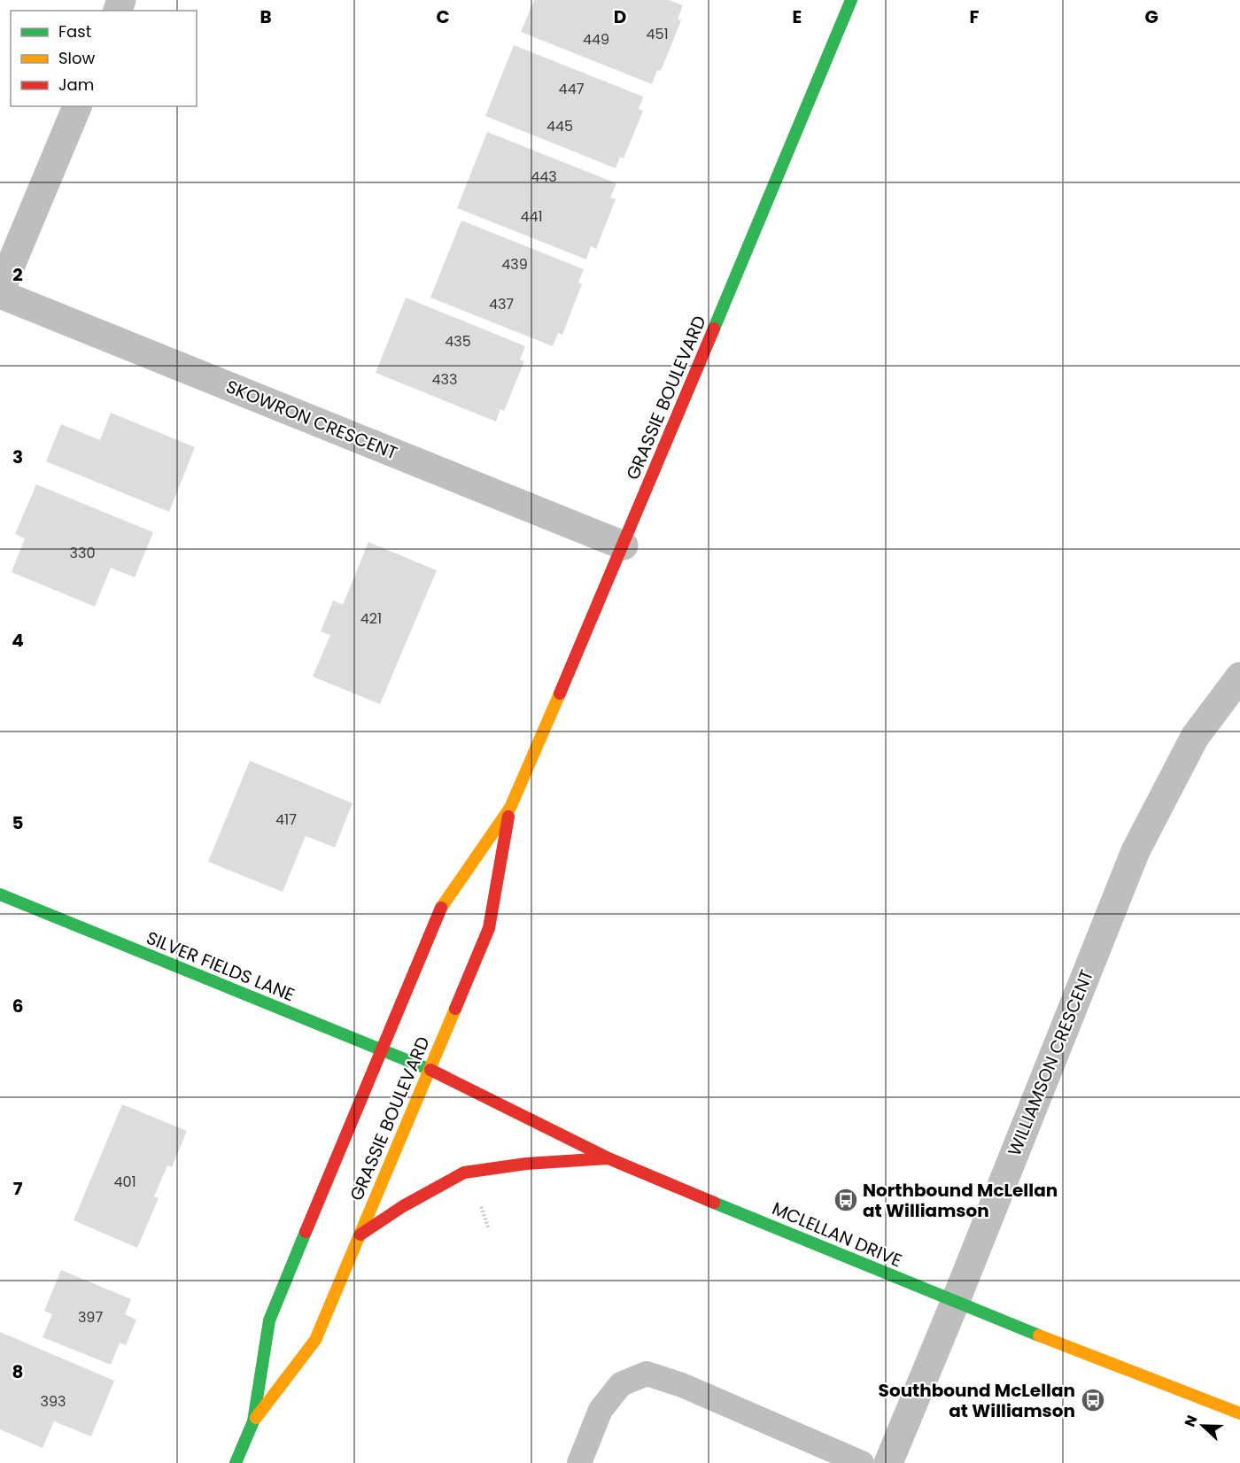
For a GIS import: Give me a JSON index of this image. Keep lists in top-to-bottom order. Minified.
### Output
{"streets":{"main road":["GRASSIE BOULEVARD","SILVER FIELDS LANE","MCLELLAN DRIVE"],"street":["SKOWRON CRESCENT","WILLIAMSON CRESCENT"]},"crossings":[["GRASSIE BOULEVARD","SKOWRON CRESCENT"],["GRASSIE BOULEVARD","SILVER FIELDS LANE"],["GRASSIE BOULEVARD","MCLELLAN DRIVE"],["SILVER FIELDS LANE","MCLELLAN DRIVE"],["WILLIAMSON CRESCENT","MCLELLAN DRIVE"]],"places":{"bus stop":["Northbound McLellan at Williamson","Southbound McLellan at Williamson"]},"house_numbers":["451","449","447","445","443","441","439","437","435","433","330","421","417","401","397","393"],"legend":["Fast","Slow","Jam"],"north":"left","grid":{"columns":["B","C","D","E","F","G"],"rows":["2","3","4","5","6","7","8"]}}
